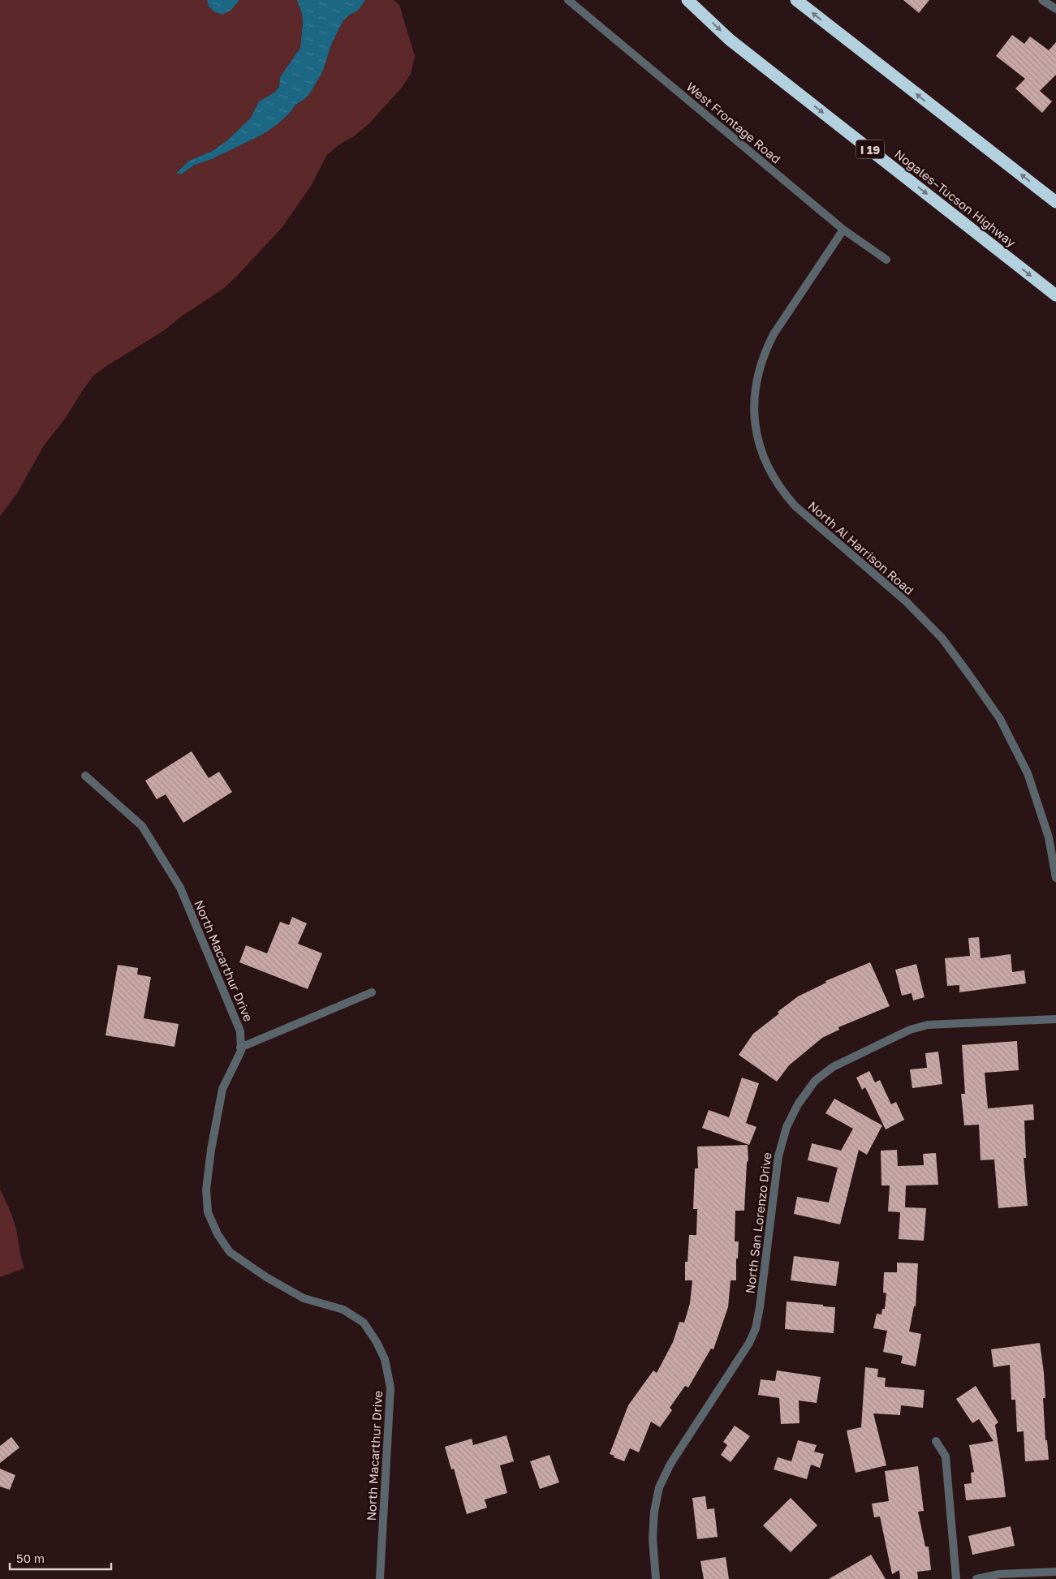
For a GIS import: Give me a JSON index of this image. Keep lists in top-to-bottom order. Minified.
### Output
{"streets":{"highway":["I 19","Nogales–Tucson Highway"],"street":["West Frontage Road","North Al Harrison Road","North Macarthur Drive","North San Lorenzo Drive"]},"crossings":[["West Frontage Road","North Al Harrison Road"]],"scale_bar":"50 m"}
